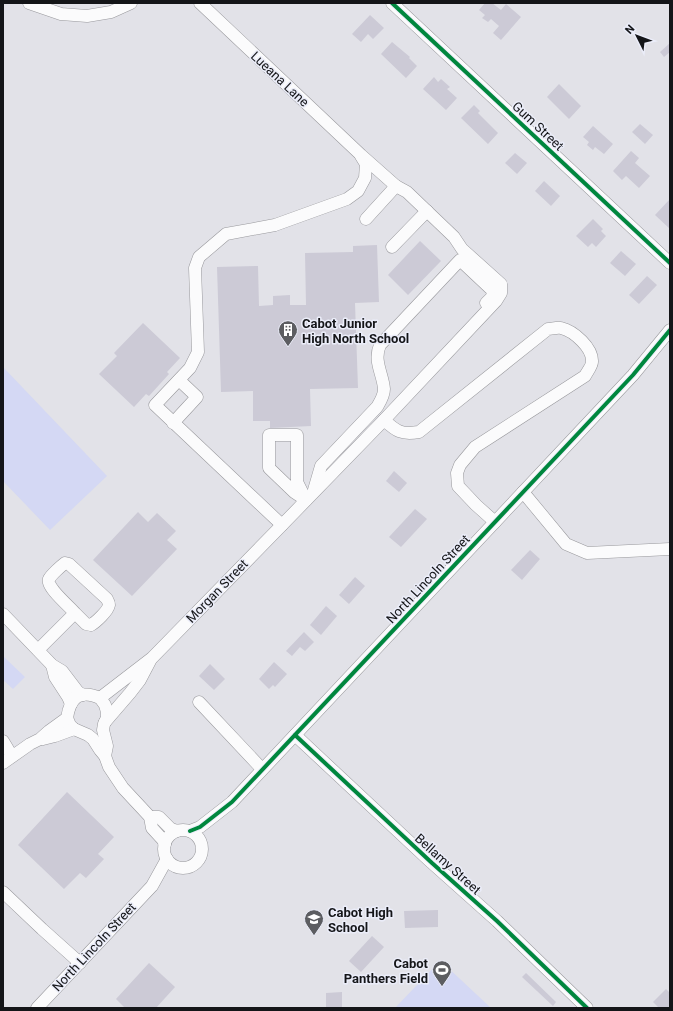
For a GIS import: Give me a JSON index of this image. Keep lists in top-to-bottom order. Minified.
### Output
{"streets":{"street":["Lueana Lane","Gum Street","North Lincoln Street","Morgan Street","Bellamy Street"]},"crossings":[["Lueana Lane","Morgan Street"],["North Lincoln Street","Bellamy Street"]],"places":{"building":["Cabot Junior High North School"],"school or university":["Cabot High School"],"sports":["Cabot Panthers Field"]},"north":"top left"}
